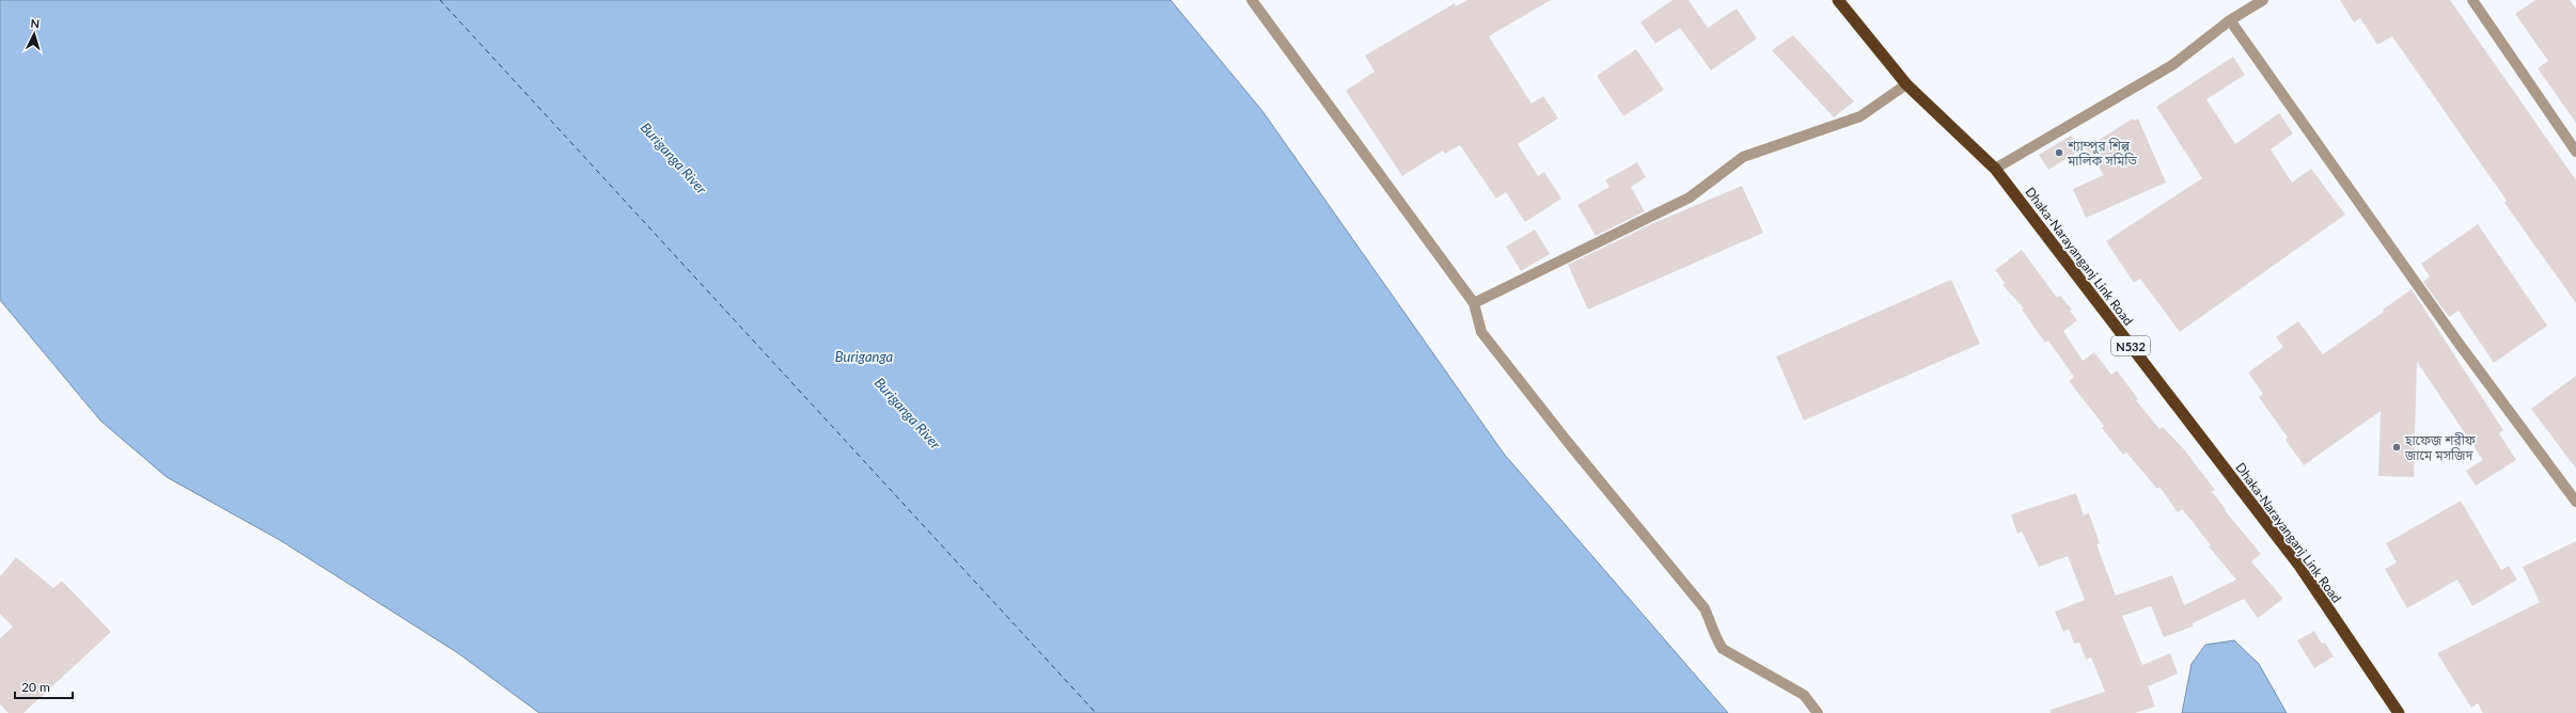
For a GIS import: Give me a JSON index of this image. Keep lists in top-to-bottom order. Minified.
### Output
{"streets":{"highway":["Dhaka-Narayanganj Link Road","N532"]},"water":["Buriganga River","Buriganga"],"places":["শ্যাম্পুর শিল্প মালিক সমিতি","হাফেজ শরীফ জামে মসজিদ"],"scale_bar":"20 m","north":"top"}
